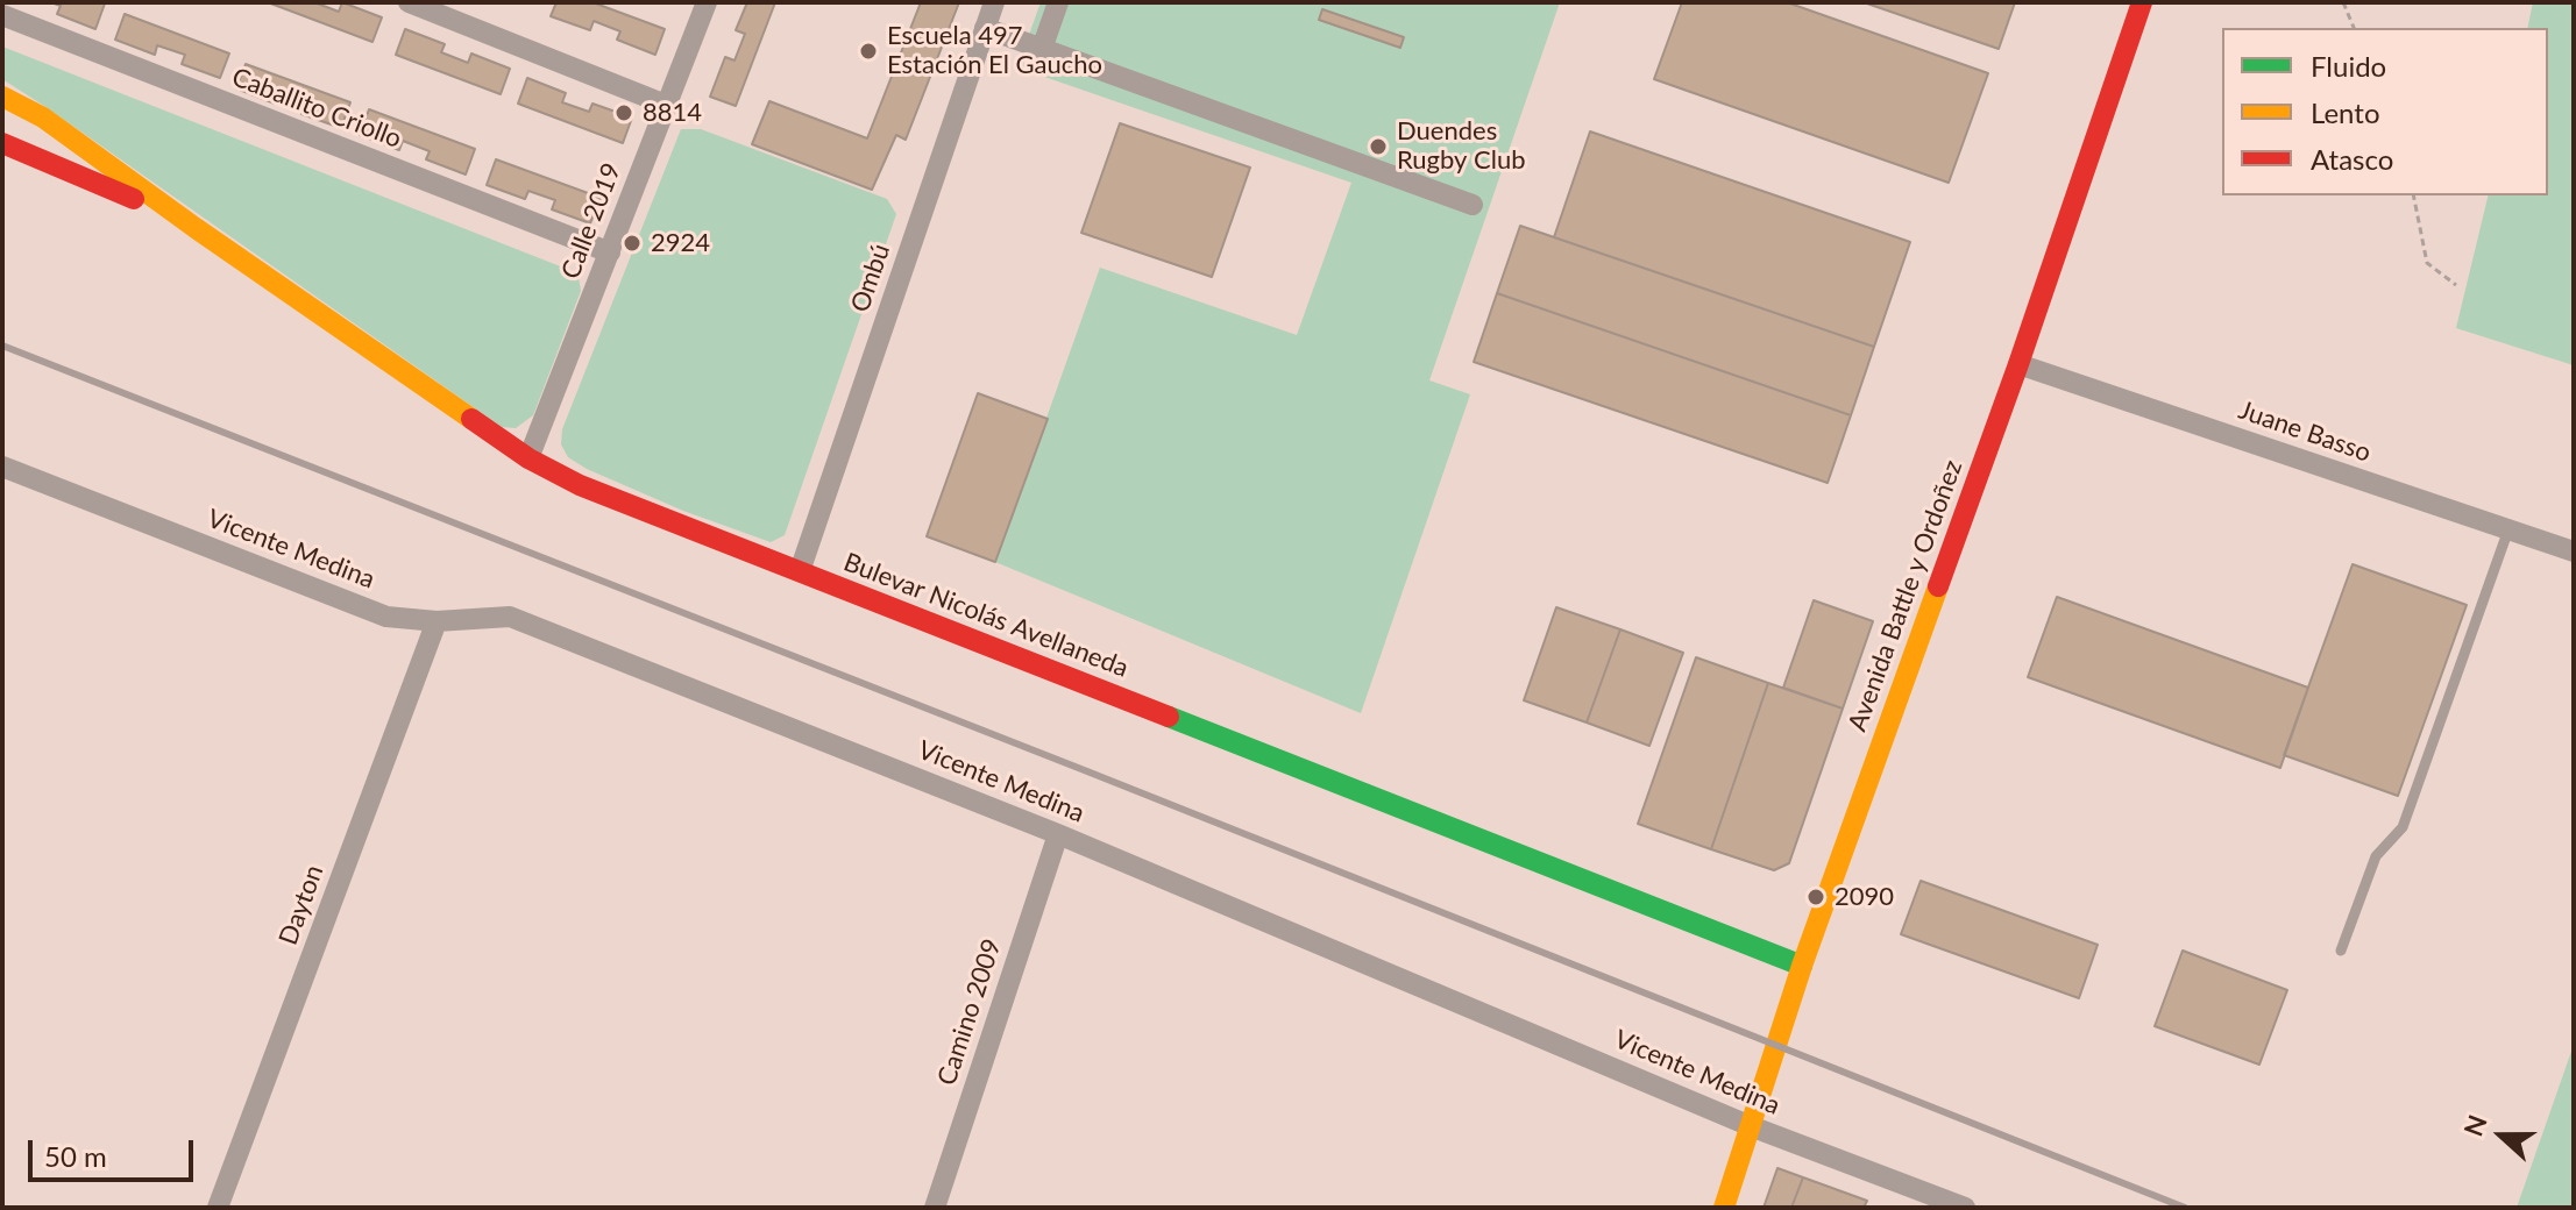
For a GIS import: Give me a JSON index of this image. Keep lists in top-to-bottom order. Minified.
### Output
{"streets":{"main road":["Avenida Battle y Ordoñez","Bulevar Nicolás Avellaneda"],"street":["Caballito Criollo","Calle 2019","Ombú","Juane Basso","Vicente Medina","Dayton","Camino 2009"]},"crossings":[["Caballito Criollo","Calle 2019"],["Calle 2019","Bulevar Nicolás Avellaneda"],["Ombú","Bulevar Nicolás Avellaneda"],["Juane Basso","Avenida Battle y Ordoñez"],["Vicente Medina","Avenida Battle y Ordoñez"],["Vicente Medina","Dayton"],["Vicente Medina","Camino 2009"],["Avenida Battle y Ordoñez","Bulevar Nicolás Avellaneda"]],"places":["Escuela 497 Estación El Gaucho","8814","Duendes Rugby Club","2924","2090"],"legend":["Fluido","Lento","Atasco"],"scale_bar":"50 m","north":"left"}
